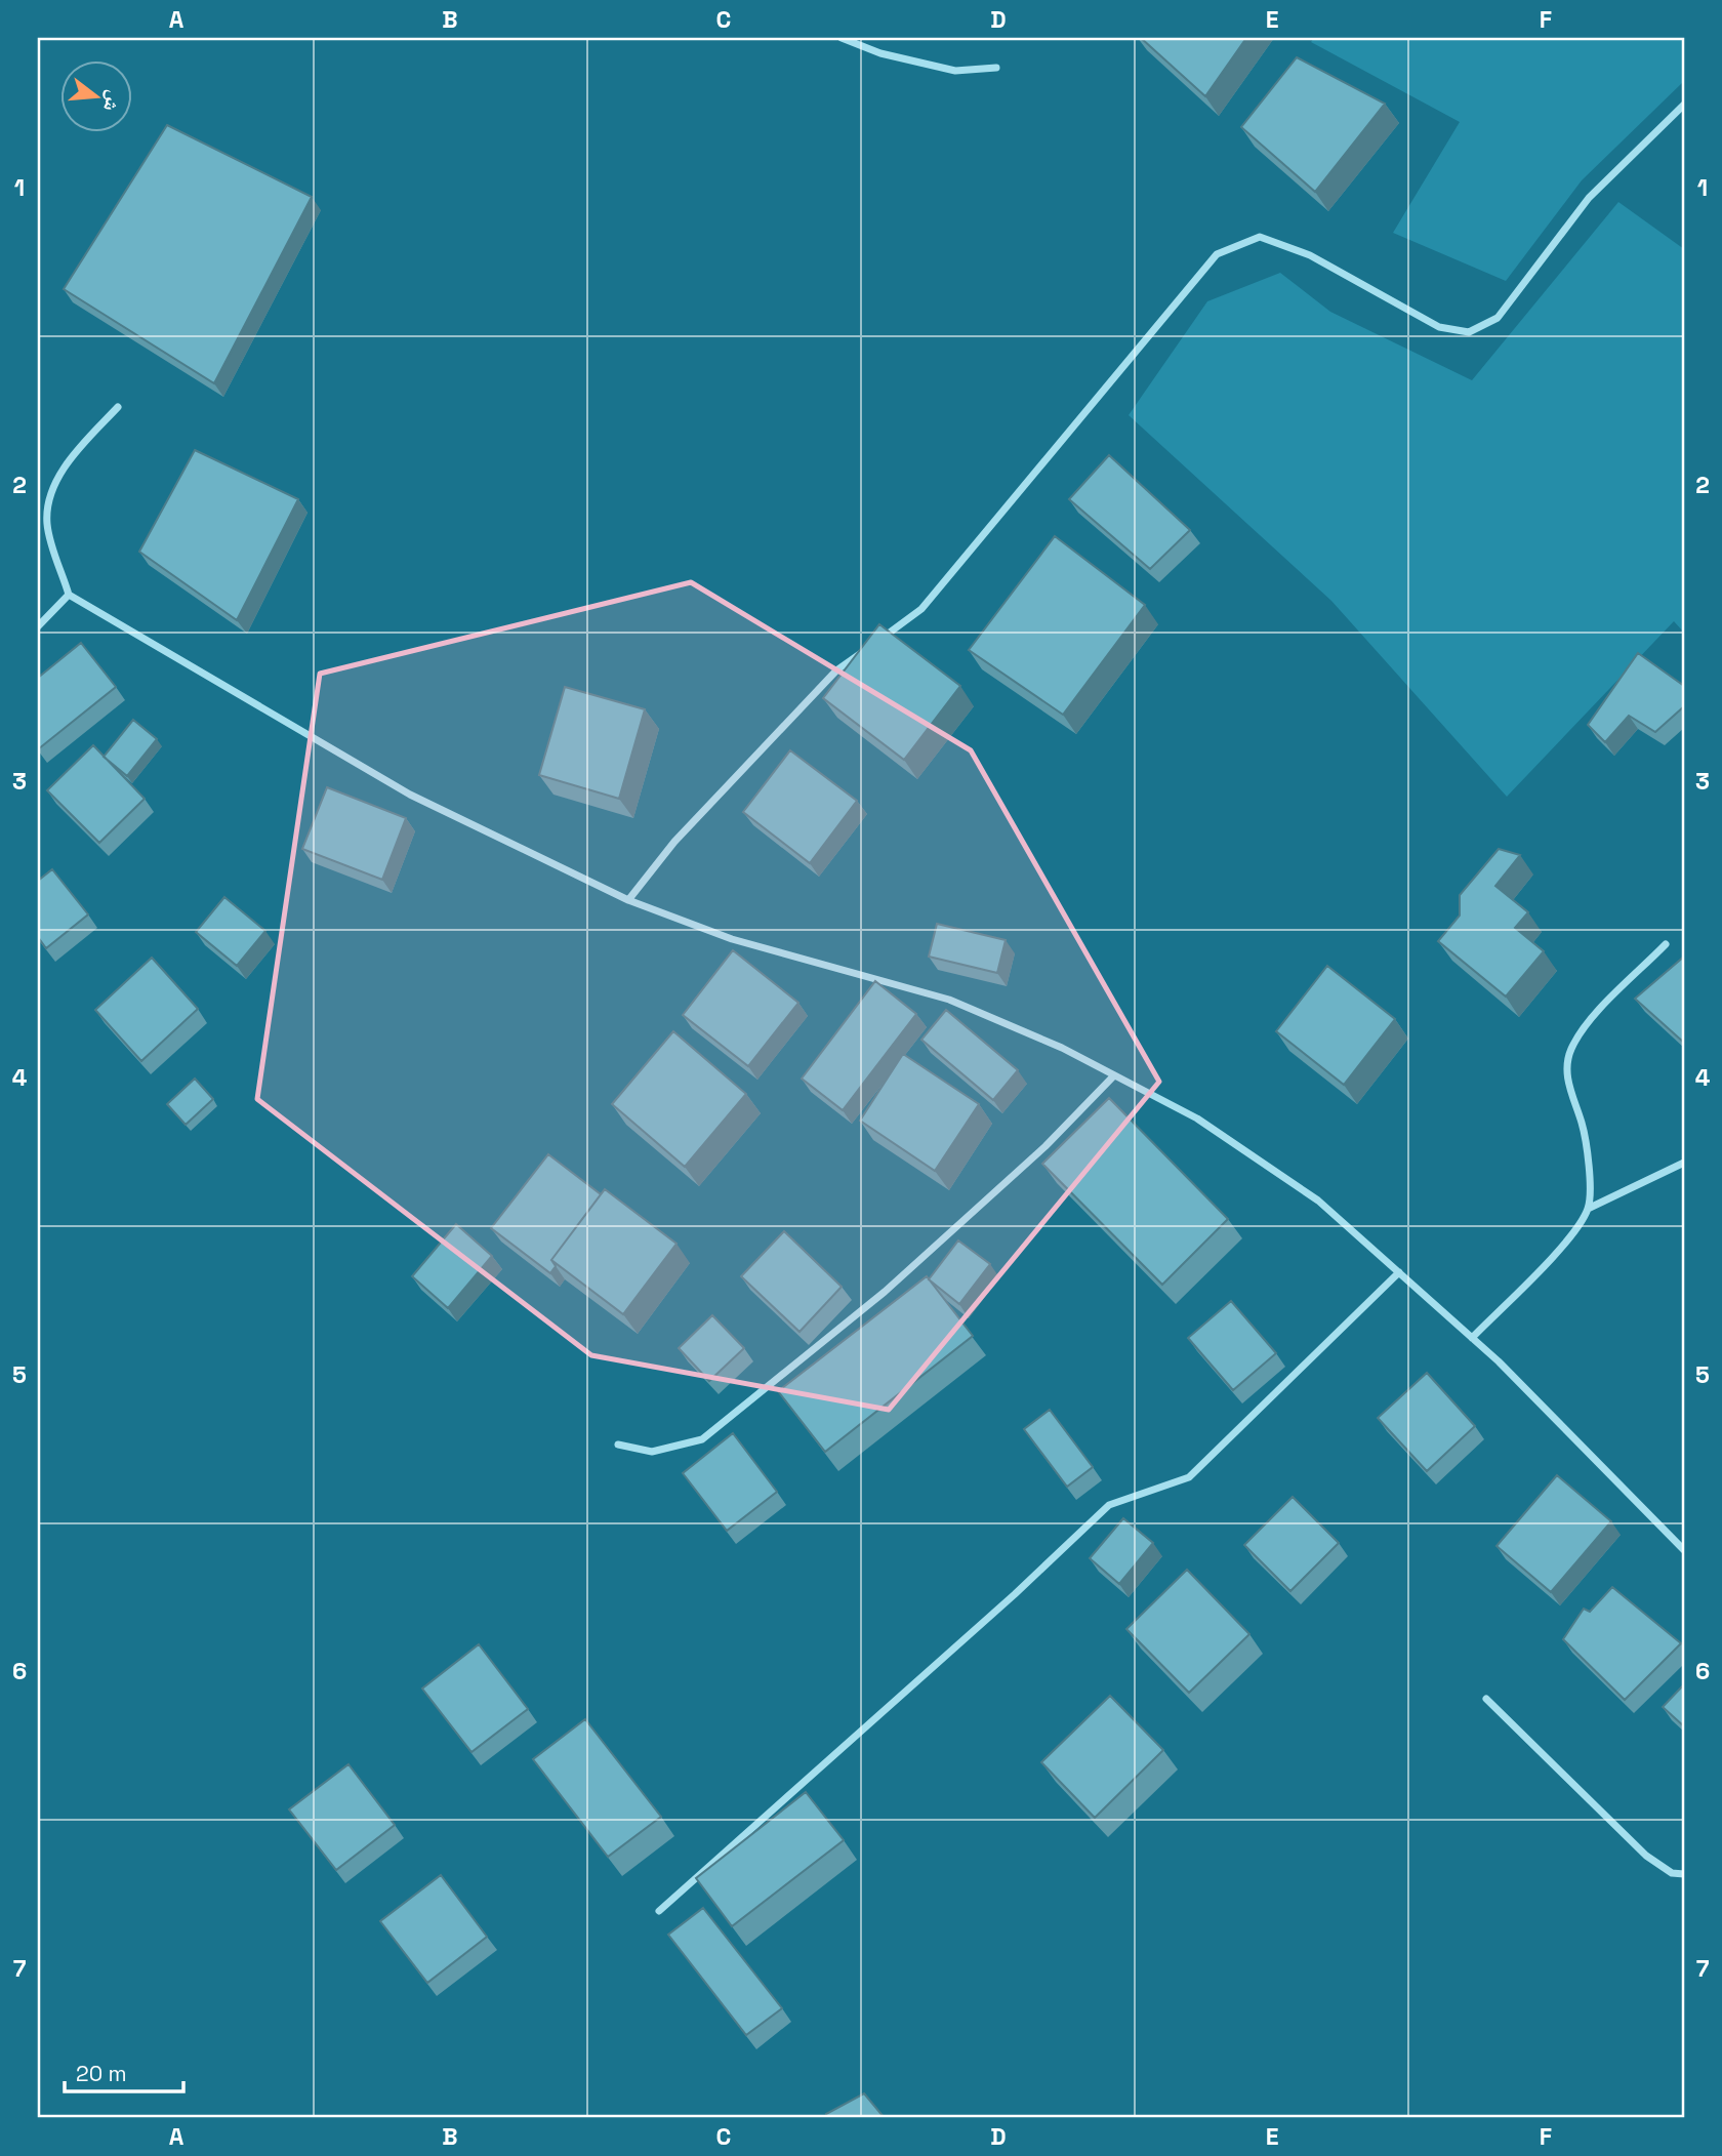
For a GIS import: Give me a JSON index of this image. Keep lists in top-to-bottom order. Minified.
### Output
{"scale_bar":"20 m","north":"right","grid":{"columns":["A","B","C","D","E","F"],"rows":["1","2","3","4","5","6","7"]}}
